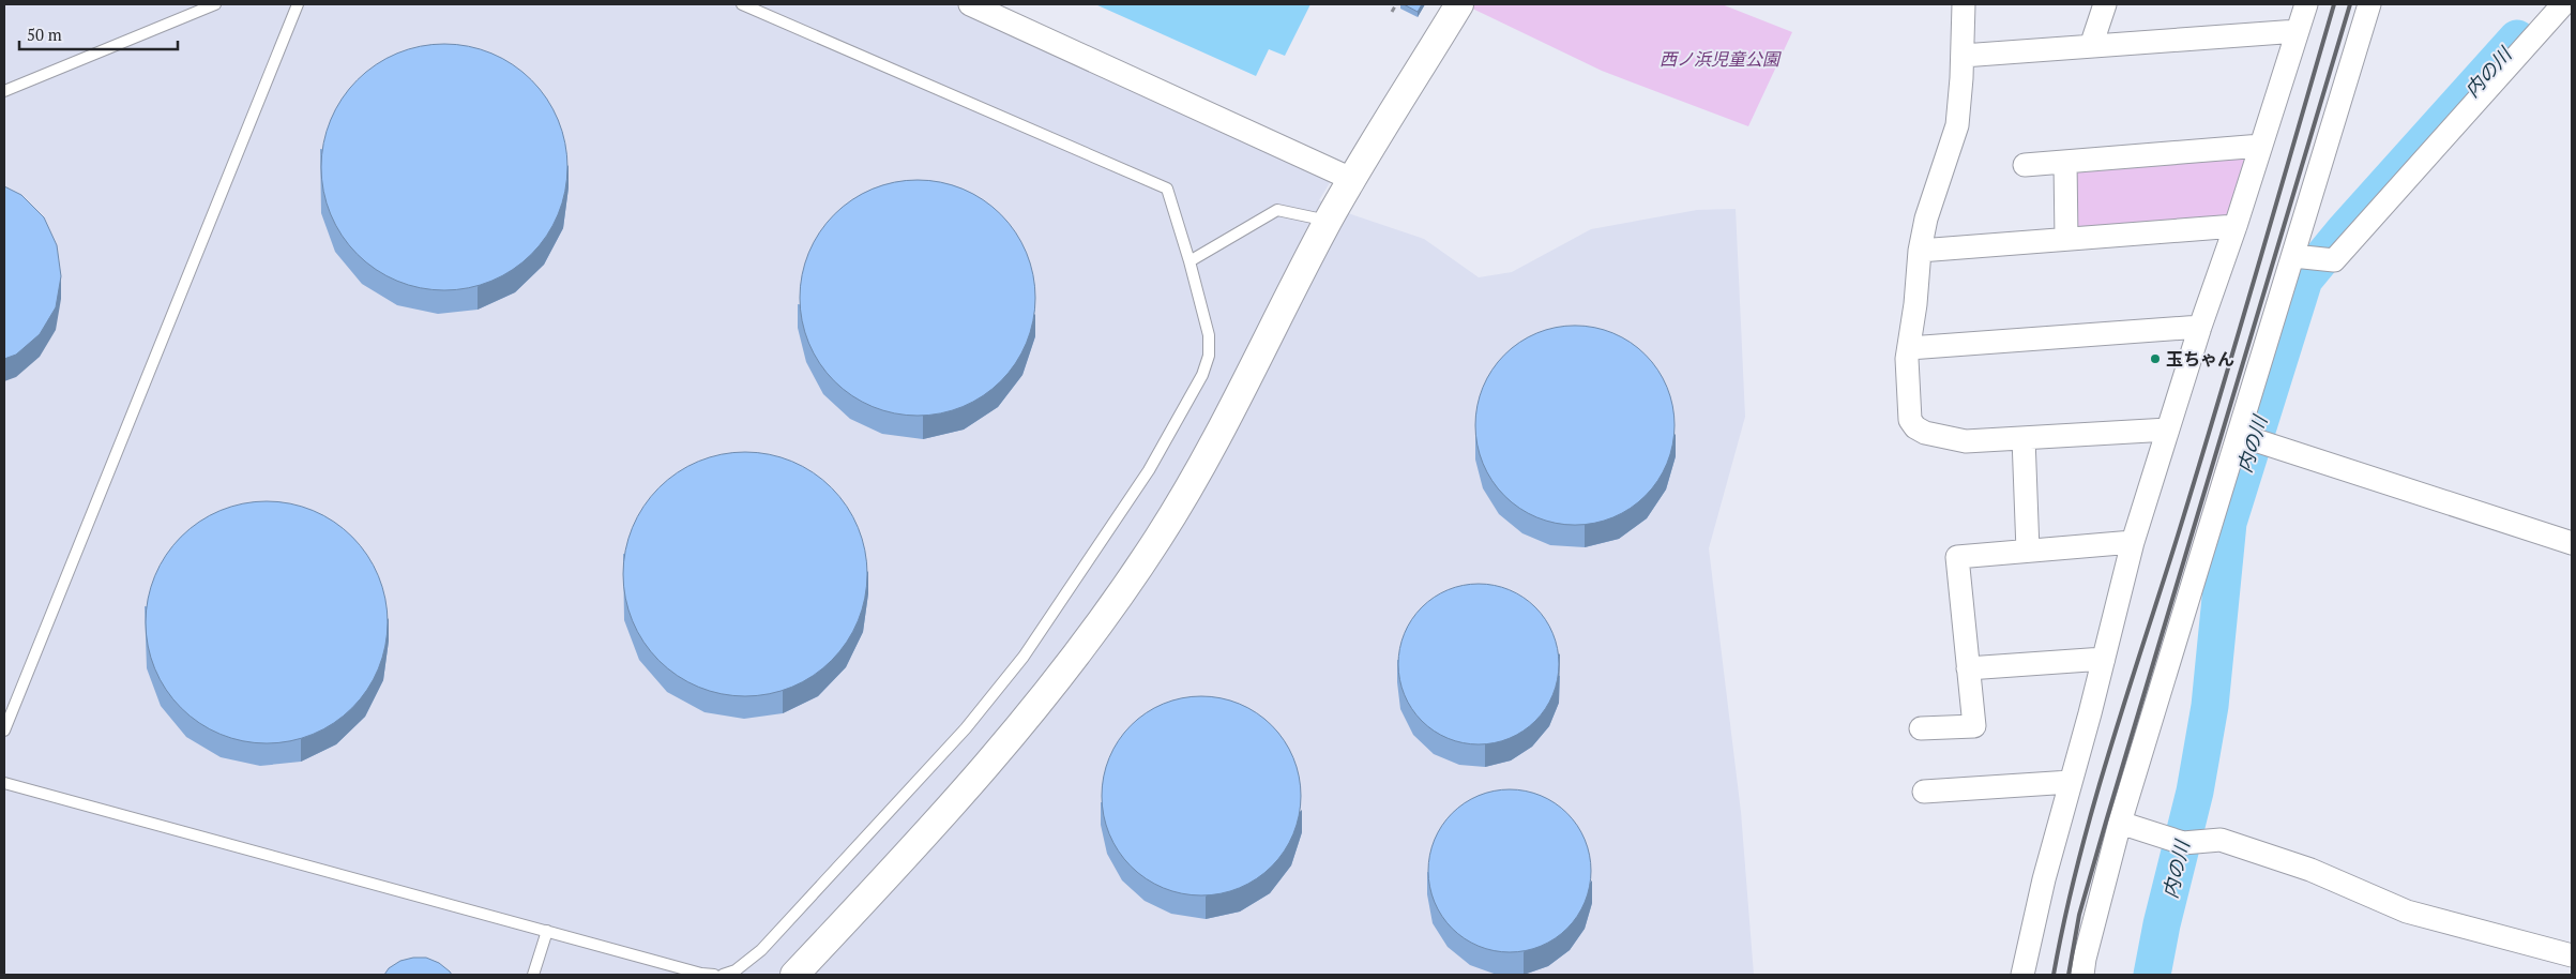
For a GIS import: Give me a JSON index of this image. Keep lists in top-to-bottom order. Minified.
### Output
{"water":["内の川"],"parks":["西ノ浜児童公園"],"places":["玉ちゃん"],"scale_bar":"50 m"}
